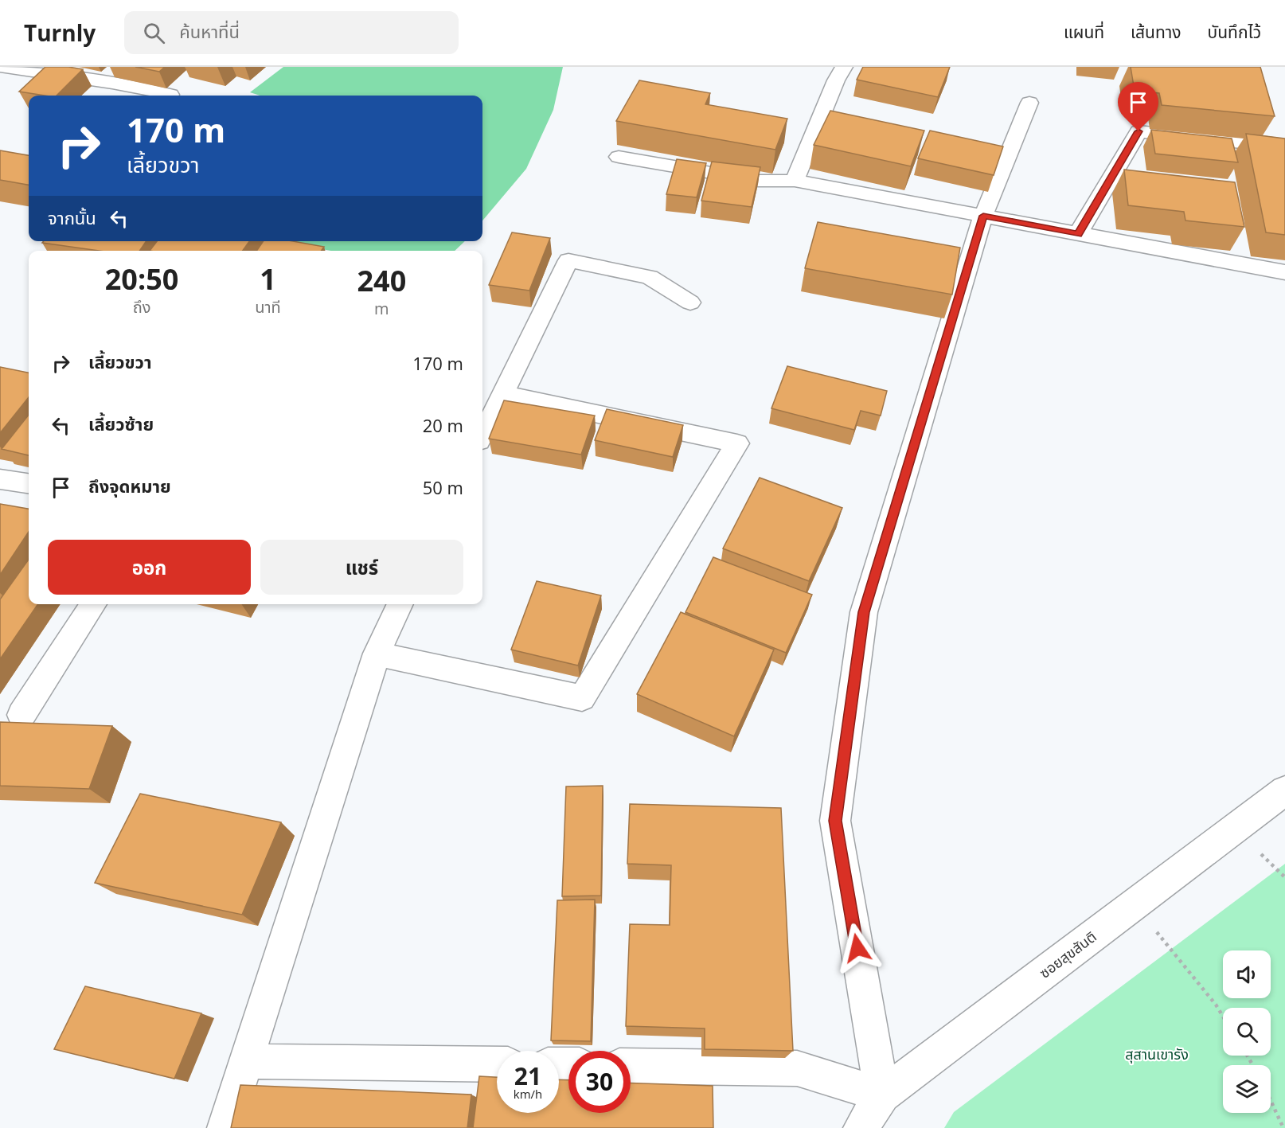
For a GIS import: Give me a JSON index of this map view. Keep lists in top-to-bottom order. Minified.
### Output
{"streets":{"street":["ซอยสุขสันติ"]},"parks":["สุสานเขารัง"],"page":{"header":"Turnly","search":"ค้นหาที่นี่","nav":["แผนที่","เส้นทาง","บันทึกไว้"],"turn":["170 m","เลี้ยวขวา"],"then":"จากนั้น","eta":["20:50","ถึง","1","นาที","240","m"],"list":[{"name":"เลี้ยวขวา","value":"170 m"},{"name":"เลี้ยวซ้าย","value":"20 m"},{"name":"ถึงจุดหมาย","value":"50 m"}],"buttons":["ออก","แชร์"],"speed":"21 km/h","limit":"30"}}
